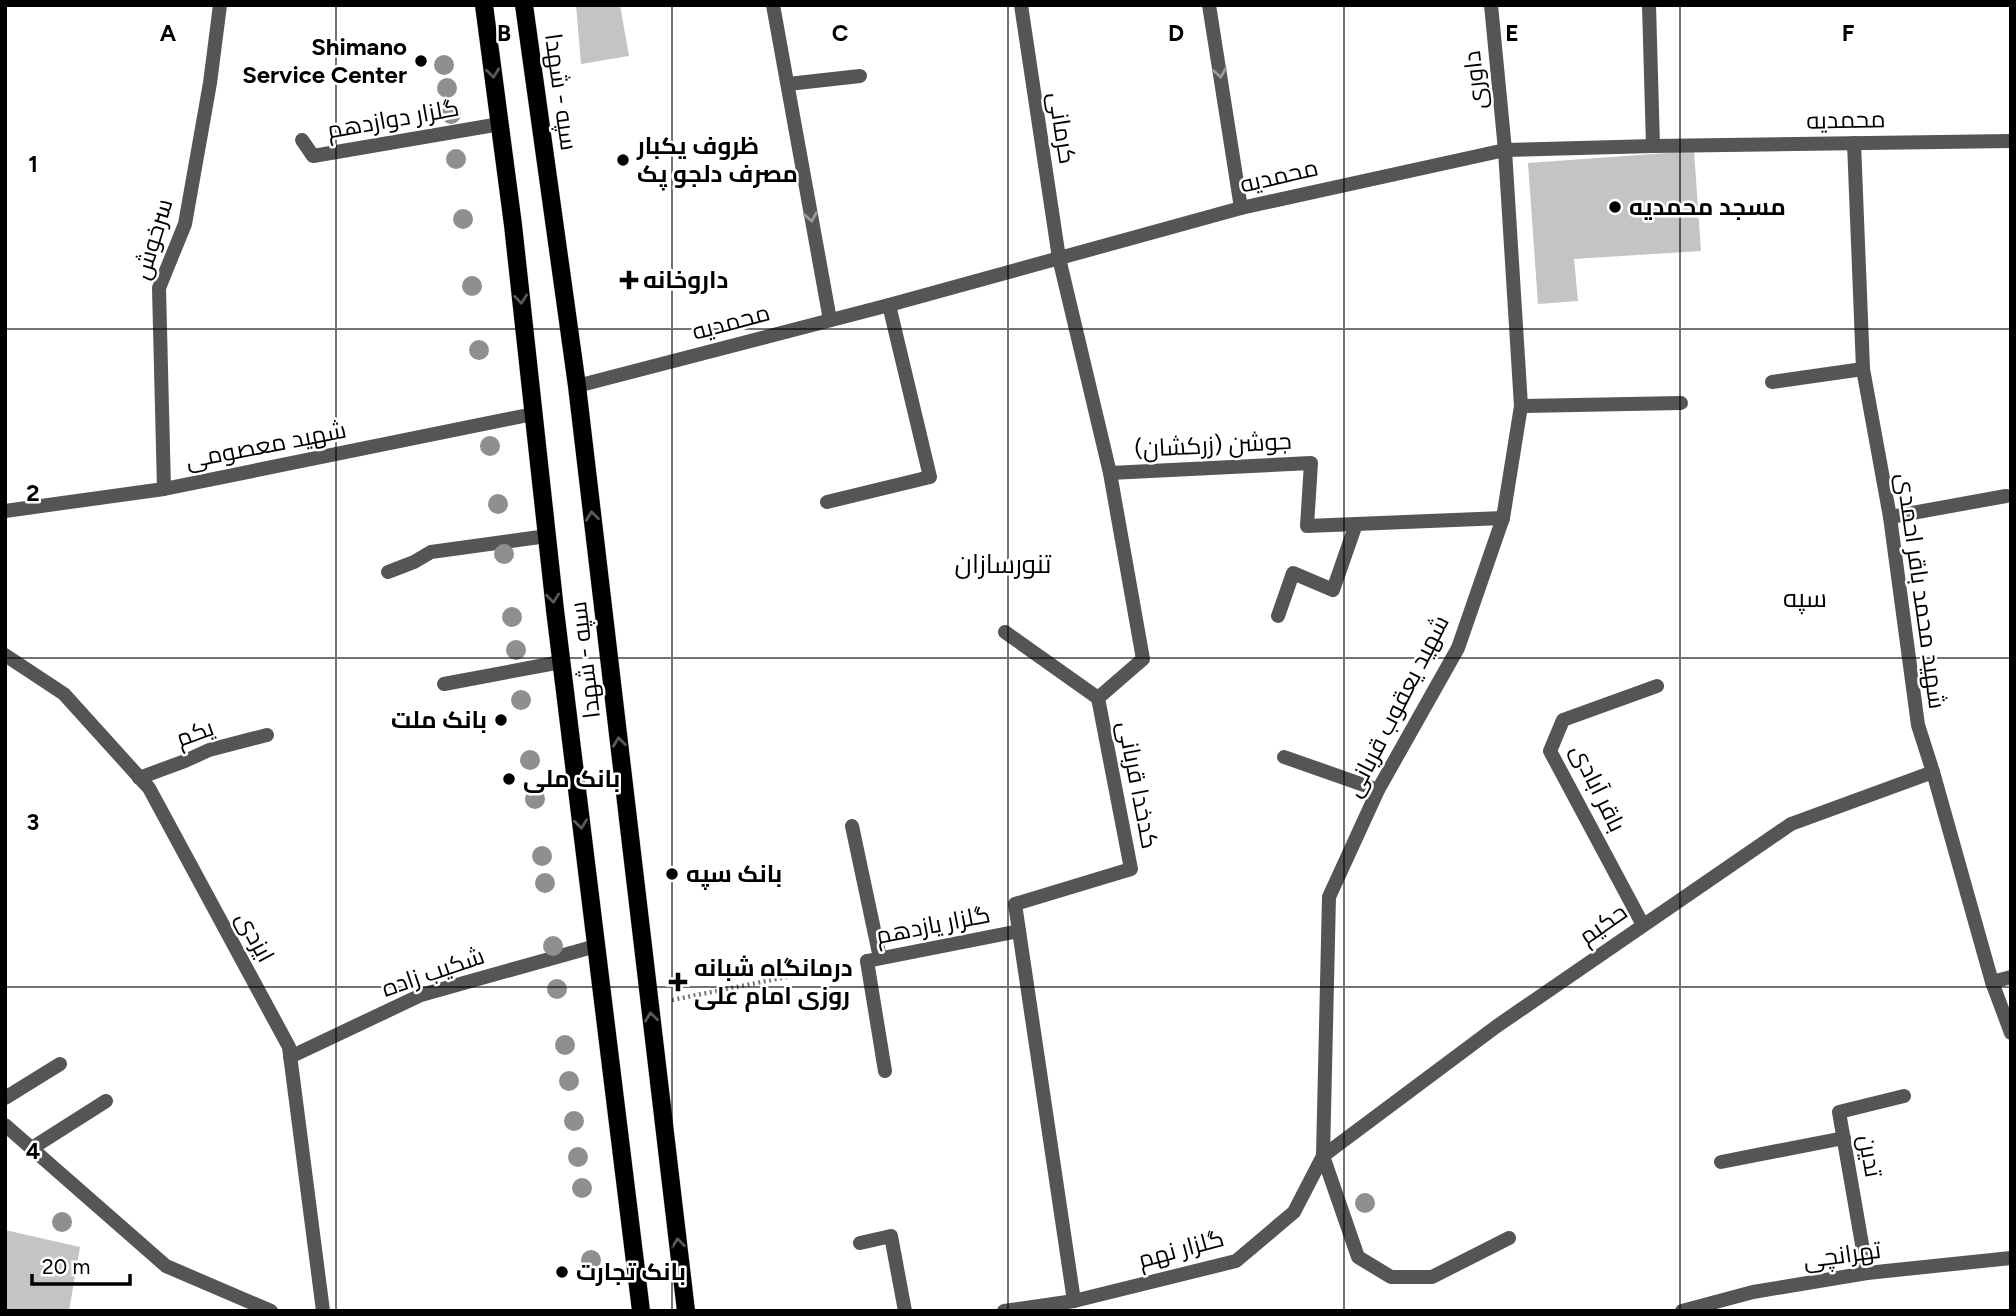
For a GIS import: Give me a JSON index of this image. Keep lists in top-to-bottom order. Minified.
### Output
{"streets":{"main road":["سپه - شهدا"],"street":["داوری","گلزار دوازدهم","محمدیه","کرمانی","سرخوش","شهید معصومی","جوشن (زرکشان)","شهید محمد باقر احمدی","شهید یعقوب قربانی","یکم","کدخدا قربانی","باقر آبادی","حکیم","گلزار یازدهم","ایزدی","شکیب زاده","تدین","گلزار نهم","تهرانچی"]},"crossings":[["داوری","محمدیه"],["داوری","شهید یعقوب قربانی"],["سپه - شهدا","گلزار دوازدهم"],["سپه - شهدا","محمدیه"],["سپه - شهدا","شهید معصومی"],["سپه - شهدا","گلزار یازدهم"],["سپه - شهدا","شکیب زاده"],["محمدیه","کرمانی"],["محمدیه","شهید محمد باقر احمدی"],["محمدیه","شهید یعقوب قربانی"],["محمدیه","کدخدا قربانی"],["کرمانی","کدخدا قربانی"],["سرخوش","شهید معصومی"],["جوشن (زرکشان)","شهید یعقوب قربانی"],["جوشن (زرکشان)","کدخدا قربانی"],["شهید محمد باقر احمدی","حکیم"],["شهید یعقوب قربانی","حکیم"],["شهید یعقوب قربانی","گلزار نهم"],["یکم","ایزدی"],["کدخدا قربانی","گلزار یازدهم"],["کدخدا قربانی","گلزار نهم"],["باقر آبادی","حکیم"],["حکیم","گلزار نهم"],["ایزدی","شکیب زاده"],["تدین","تهرانچی"]],"districts":["تنورسازان","سپه"],"places":{"other":["Shimano Service Center","ظروف یکبار مصرف دلجو پک","مسجد محمدیه","بانک ملت","بانک ملی","بانک سپه","بانک تجارت"],"health":["داروخانه","درمانگاه شبانه روزی امام علی"]},"scale_bar":"20 m","grid":{"columns":["A","B","C","D","E","F"],"rows":["1","2","3","4"]}}
